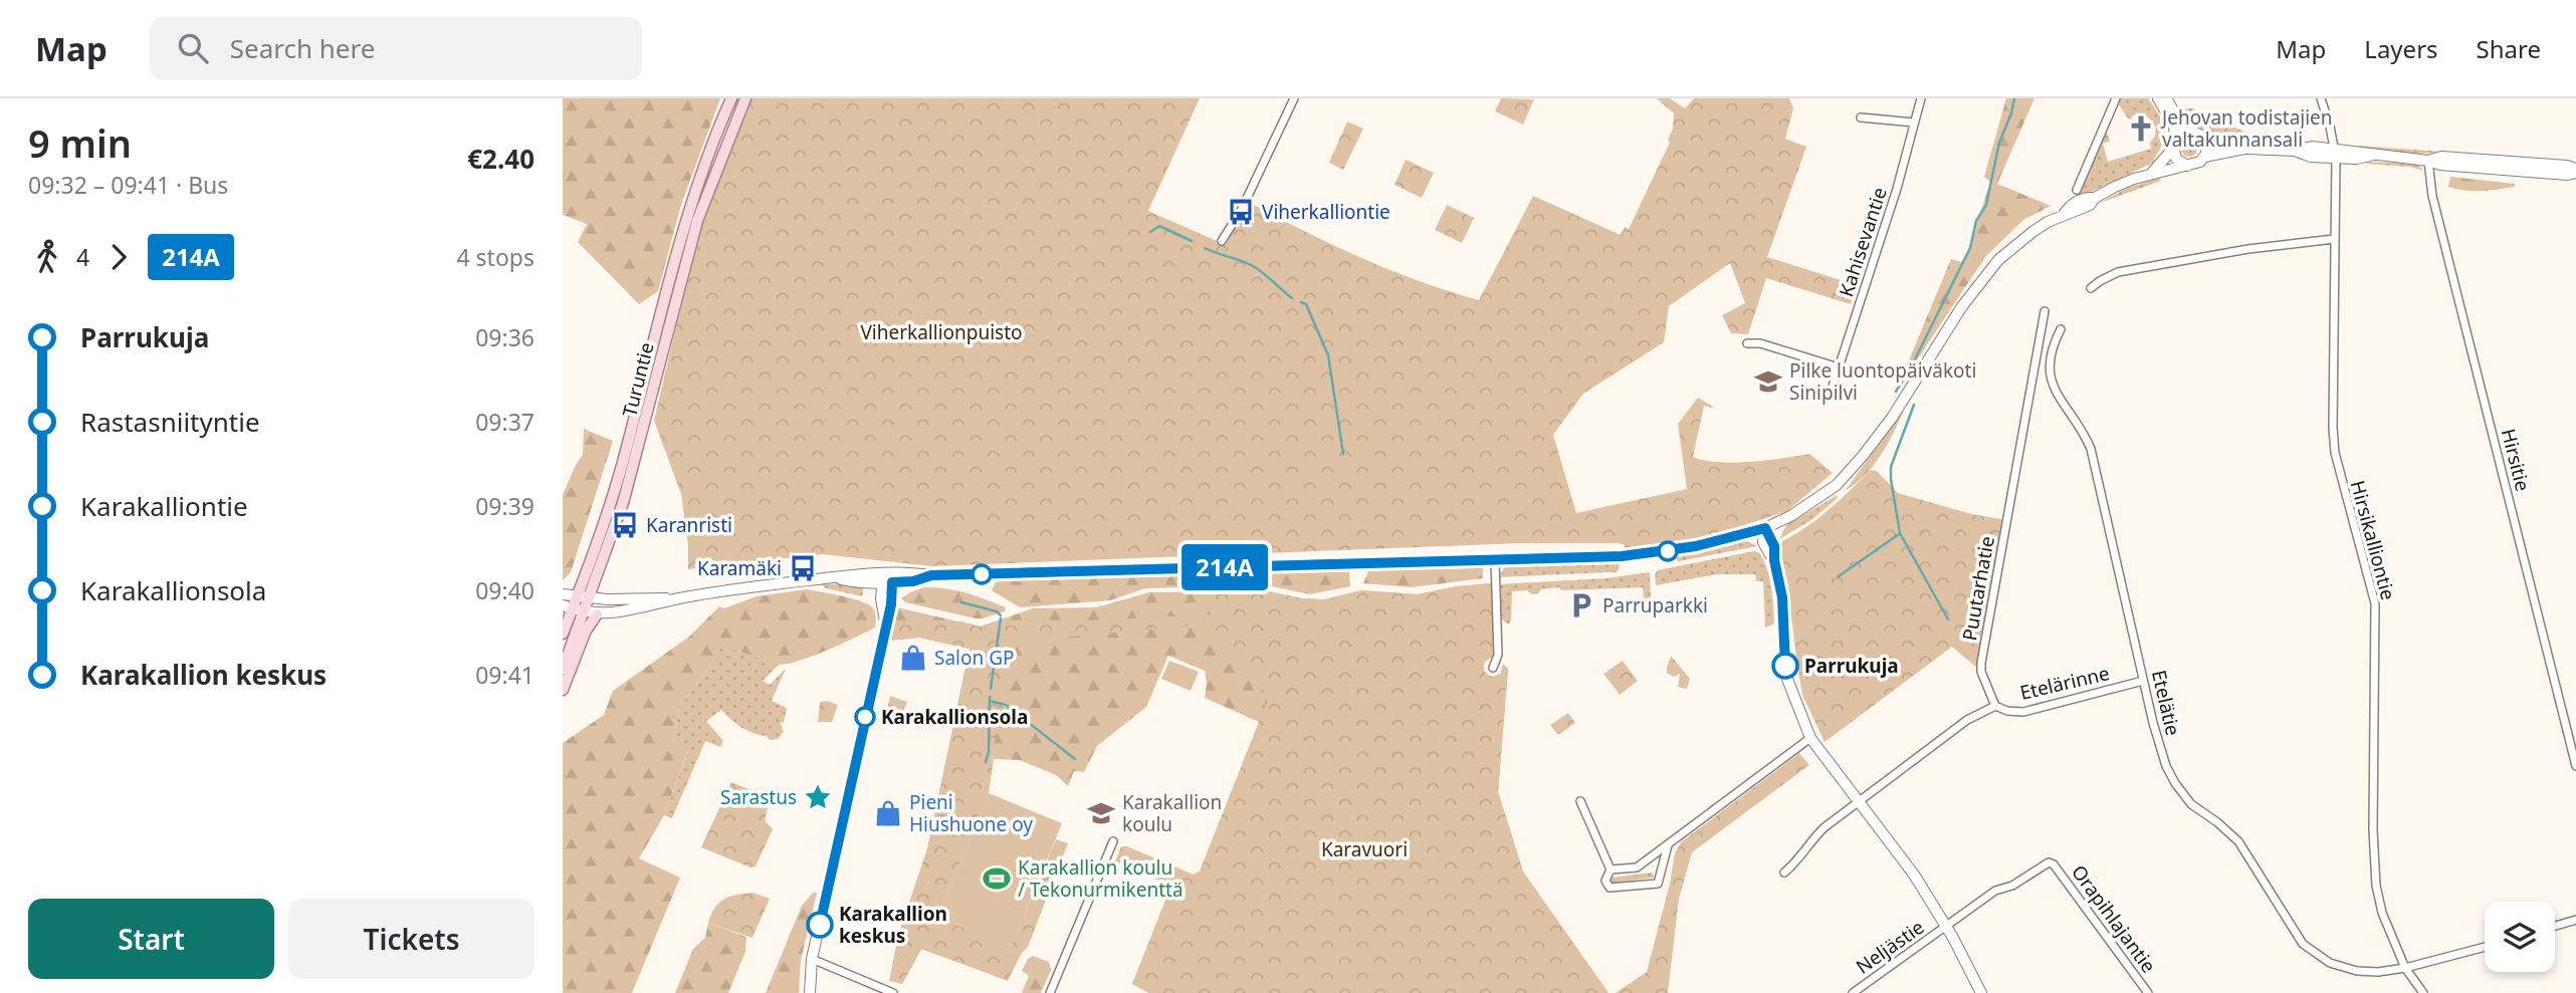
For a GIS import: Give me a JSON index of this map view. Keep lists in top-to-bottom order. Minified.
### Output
{"streets":{"main road":["Turuntie"],"street":["Kahisevantie","Hirsitie","Hirsikalliontie","Puutarhatie","Etelärinne","Etelätie","Orapihlajantie","Neljästie"]},"crossings":[["Hirsikalliontie","Etelätie"],["Puutarhatie","Etelärinne"],["Etelärinne","Etelätie"],["Orapihlajantie","Neljästie"]],"parks":["Viherkallionpuisto","Karavuori"],"places":{"church":["Jehovan todistajien valtakunnansali"],"bus stop":["Viherkalliontie","Karanristi","Karamäki"],"school or university":["Pilke luontopäiväkoti Sinipilvi","Karakallion koulu"],"parking":["Parruparkki"],"shop":["Salon GP","Pieni Hiushuone oy"],"other":["Parrukuja","Karakallionsola","Karakallion keskus"],"place":["Sarastus"],"sports":["Karakallion koulu / Tekonurmikenttä"]},"lines":["bus line 214A"],"page":{"header":"Map","search":"Search here","nav":["Map","Layers","Share"],"heading":["9 min","09:32 – 09:41 · Bus","€2.40"],"on_map":"214A","legs":["4","214A","4 stops"],"list":[{"name":"Parrukuja","value":"09:36"},{"name":"Rastasniityntie","value":"09:37"},{"name":"Karakalliontie","value":"09:39"},{"name":"Karakallionsola","value":"09:40"},{"name":"Karakallion keskus","value":"09:41"}],"buttons":["Start","Tickets"]}}
